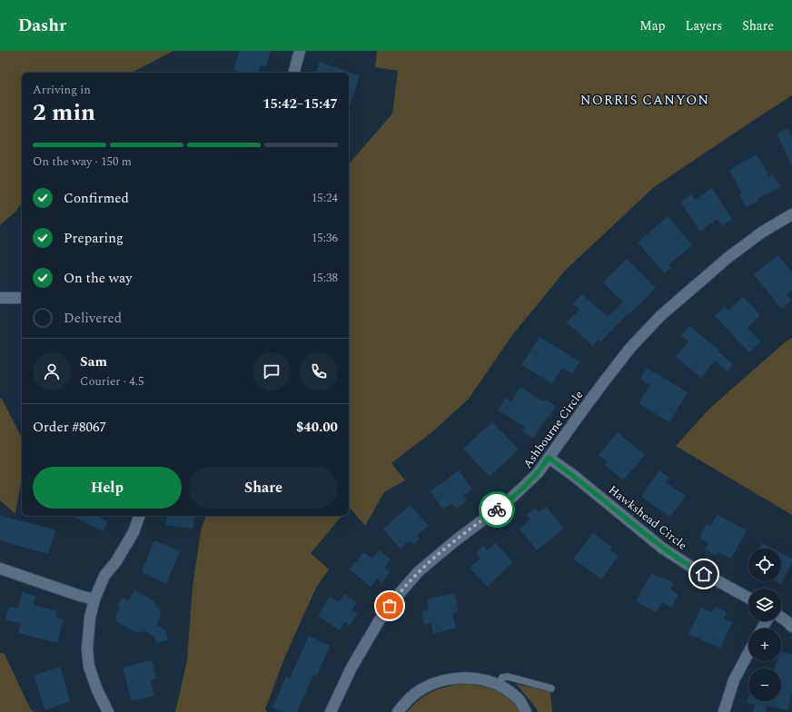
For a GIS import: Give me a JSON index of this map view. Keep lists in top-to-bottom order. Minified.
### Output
{"streets":{"street":["Ashbourne Circle","Hawkshead Circle"]},"crossings":[["Ashbourne Circle","Hawkshead Circle"]],"districts":["NORRIS CANYON"],"page":{"header":"Dashr","nav":["Map","Layers","Share"],"heading":["2 min","Arriving in","15:42–15:47"],"panel":["Sam","Courier · 4.5","Order #8067","$40.00"],"bar":"On the way · 150 m","list":[["Confirmed","15:24"],["Preparing","15:36"],["On the way","15:38"],"Delivered"],"buttons":["Help","Share"],"map_buttons":["+","−"]}}
